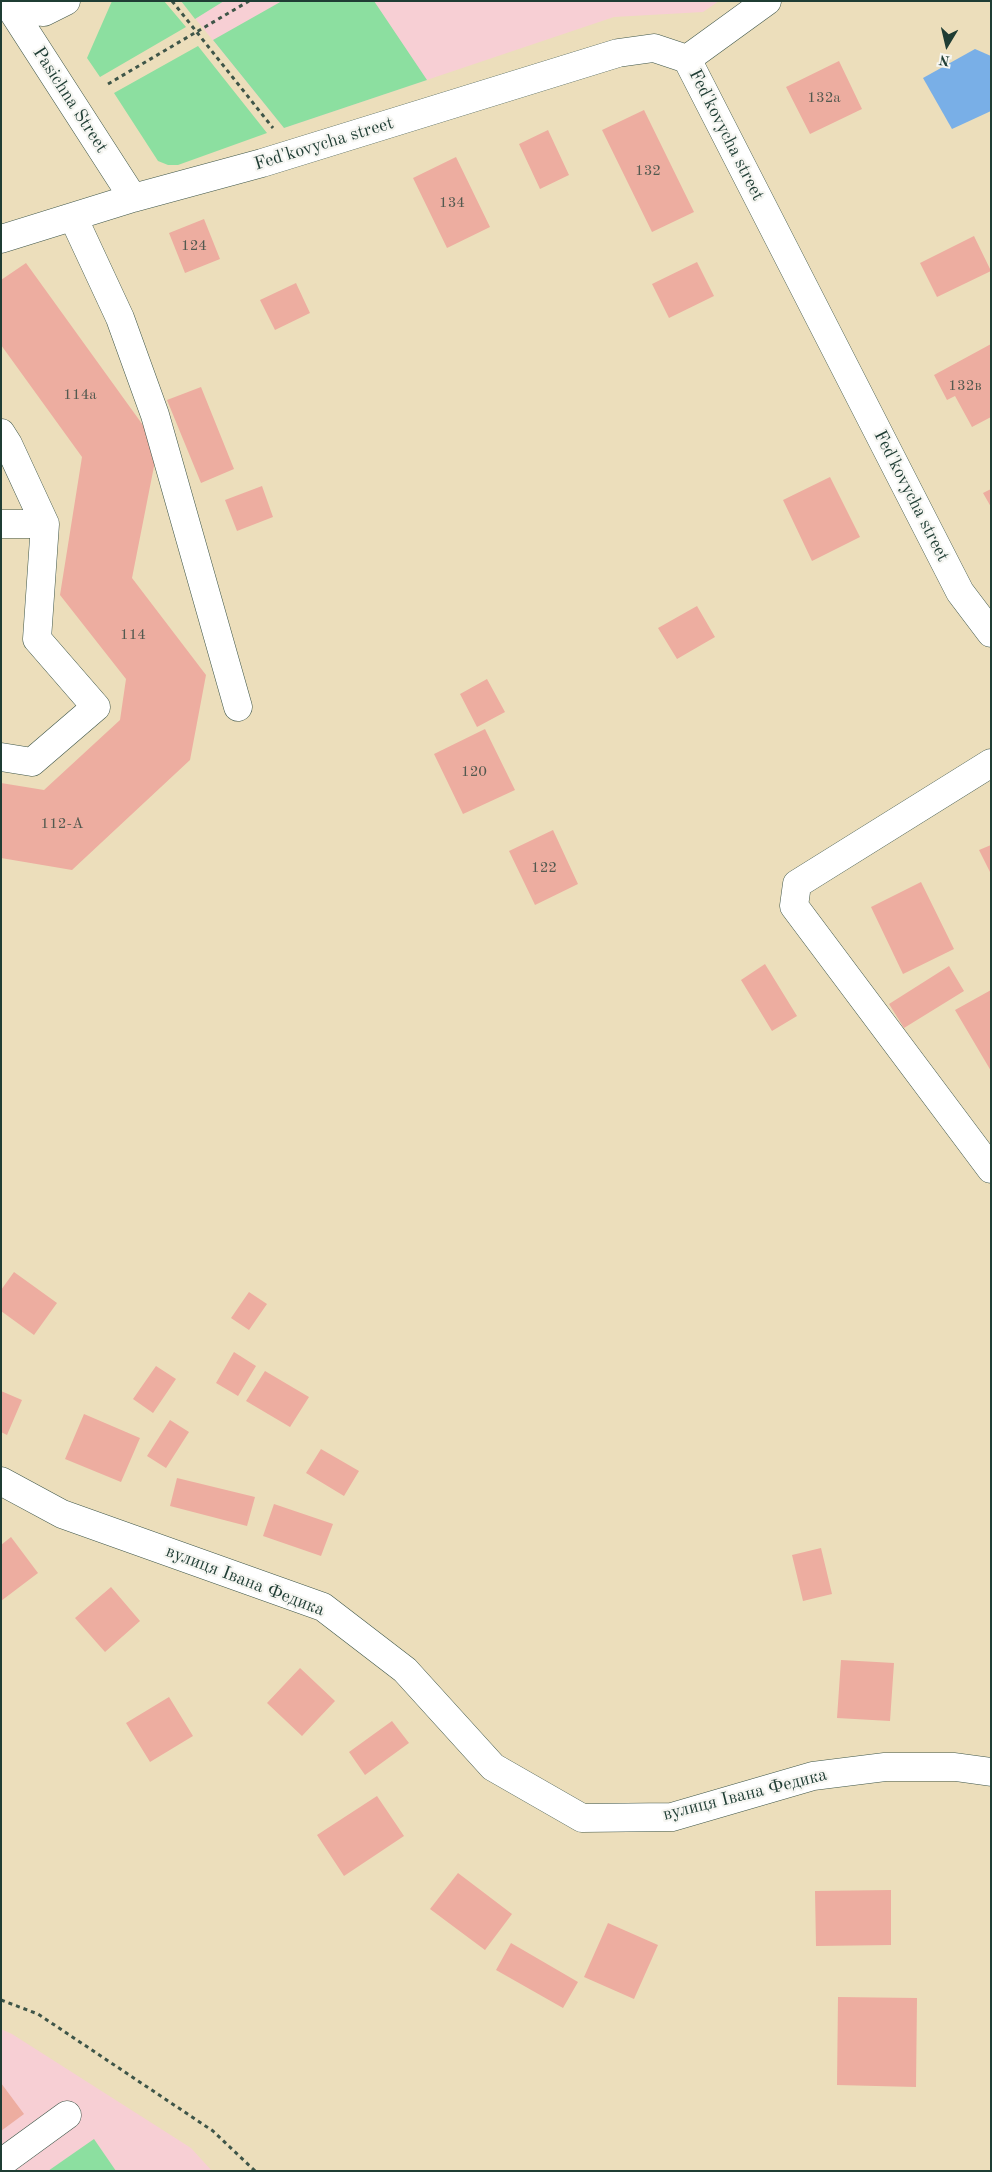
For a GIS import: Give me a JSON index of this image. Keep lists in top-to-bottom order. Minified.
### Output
{"streets":{"street":["Pasichna Street","Fed'kovycha street","вулиця Івана Федика"]},"crossings":[["Pasichna Street","Fed'kovycha street"]],"house_numbers":["132а","132","134","124","132в","114а","114","120","112-А","122"],"north":"bottom"}
